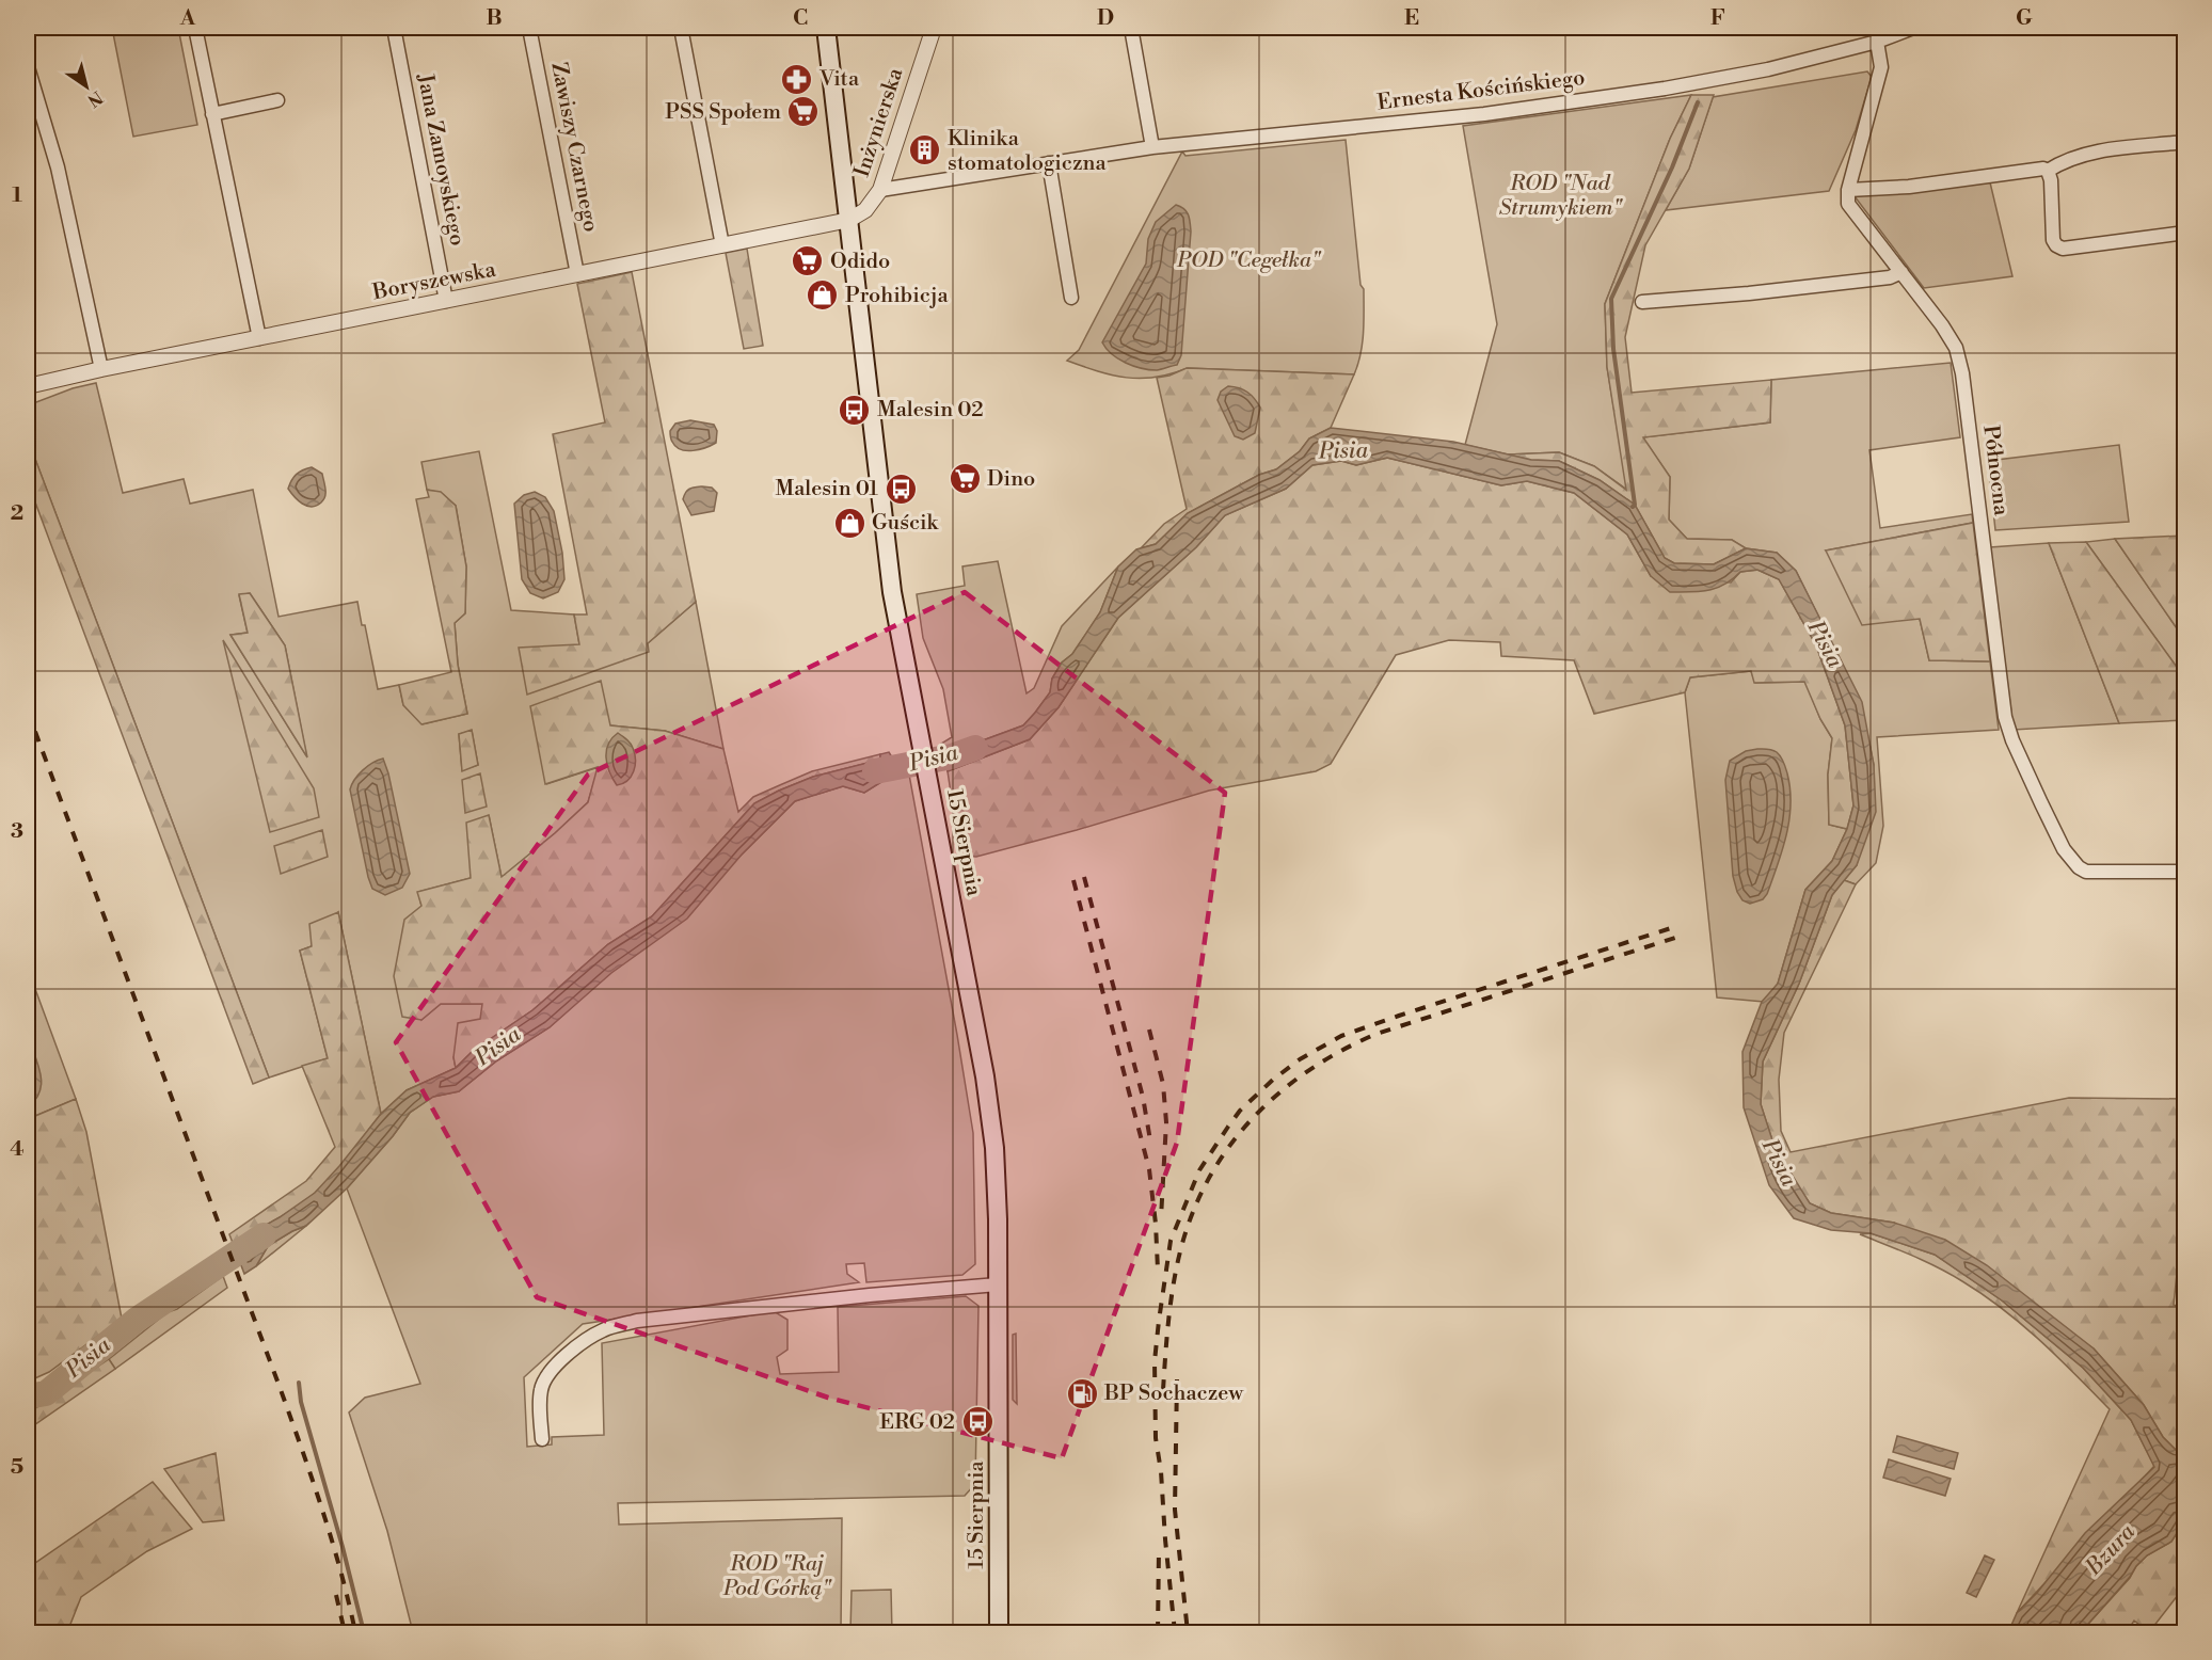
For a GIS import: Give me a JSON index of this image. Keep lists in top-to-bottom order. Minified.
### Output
{"streets":{"main road":["15 Sierpnia"],"street":["Ernesta Kościńskiego","Inżynierska","Zawiszy Czarnego","Jana Zamoyskiego","Boryszewska","Północna"]},"crossings":[["Ernesta Kościńskiego","Inżynierska"],["Inżynierska","Boryszewska"],["Inżynierska","15 Sierpnia"],["Zawiszy Czarnego","Boryszewska"],["Jana Zamoyskiego","Boryszewska"],["Boryszewska","15 Sierpnia"]],"water":["Pisia","Bzura"],"parks":["ROD \"Nad Strumykiem\"","POD \"Cegełka\"","ROD \"Raj Pod Górką\""],"places":{"pharmacy":["Vita"],"supermarket":["PSS Społem","Odido","Dino"],"building":["Klinika stomatologiczna"],"shop":["Prohibicja","Guścik"],"bus stop":["Malesin 02","Malesin 01","ERG 02"],"fuel station":["BP Sochaczew"]},"north":"bottom right","grid":{"columns":["A","B","C","D","E","F","G"],"rows":["1","2","3","4","5"]}}
